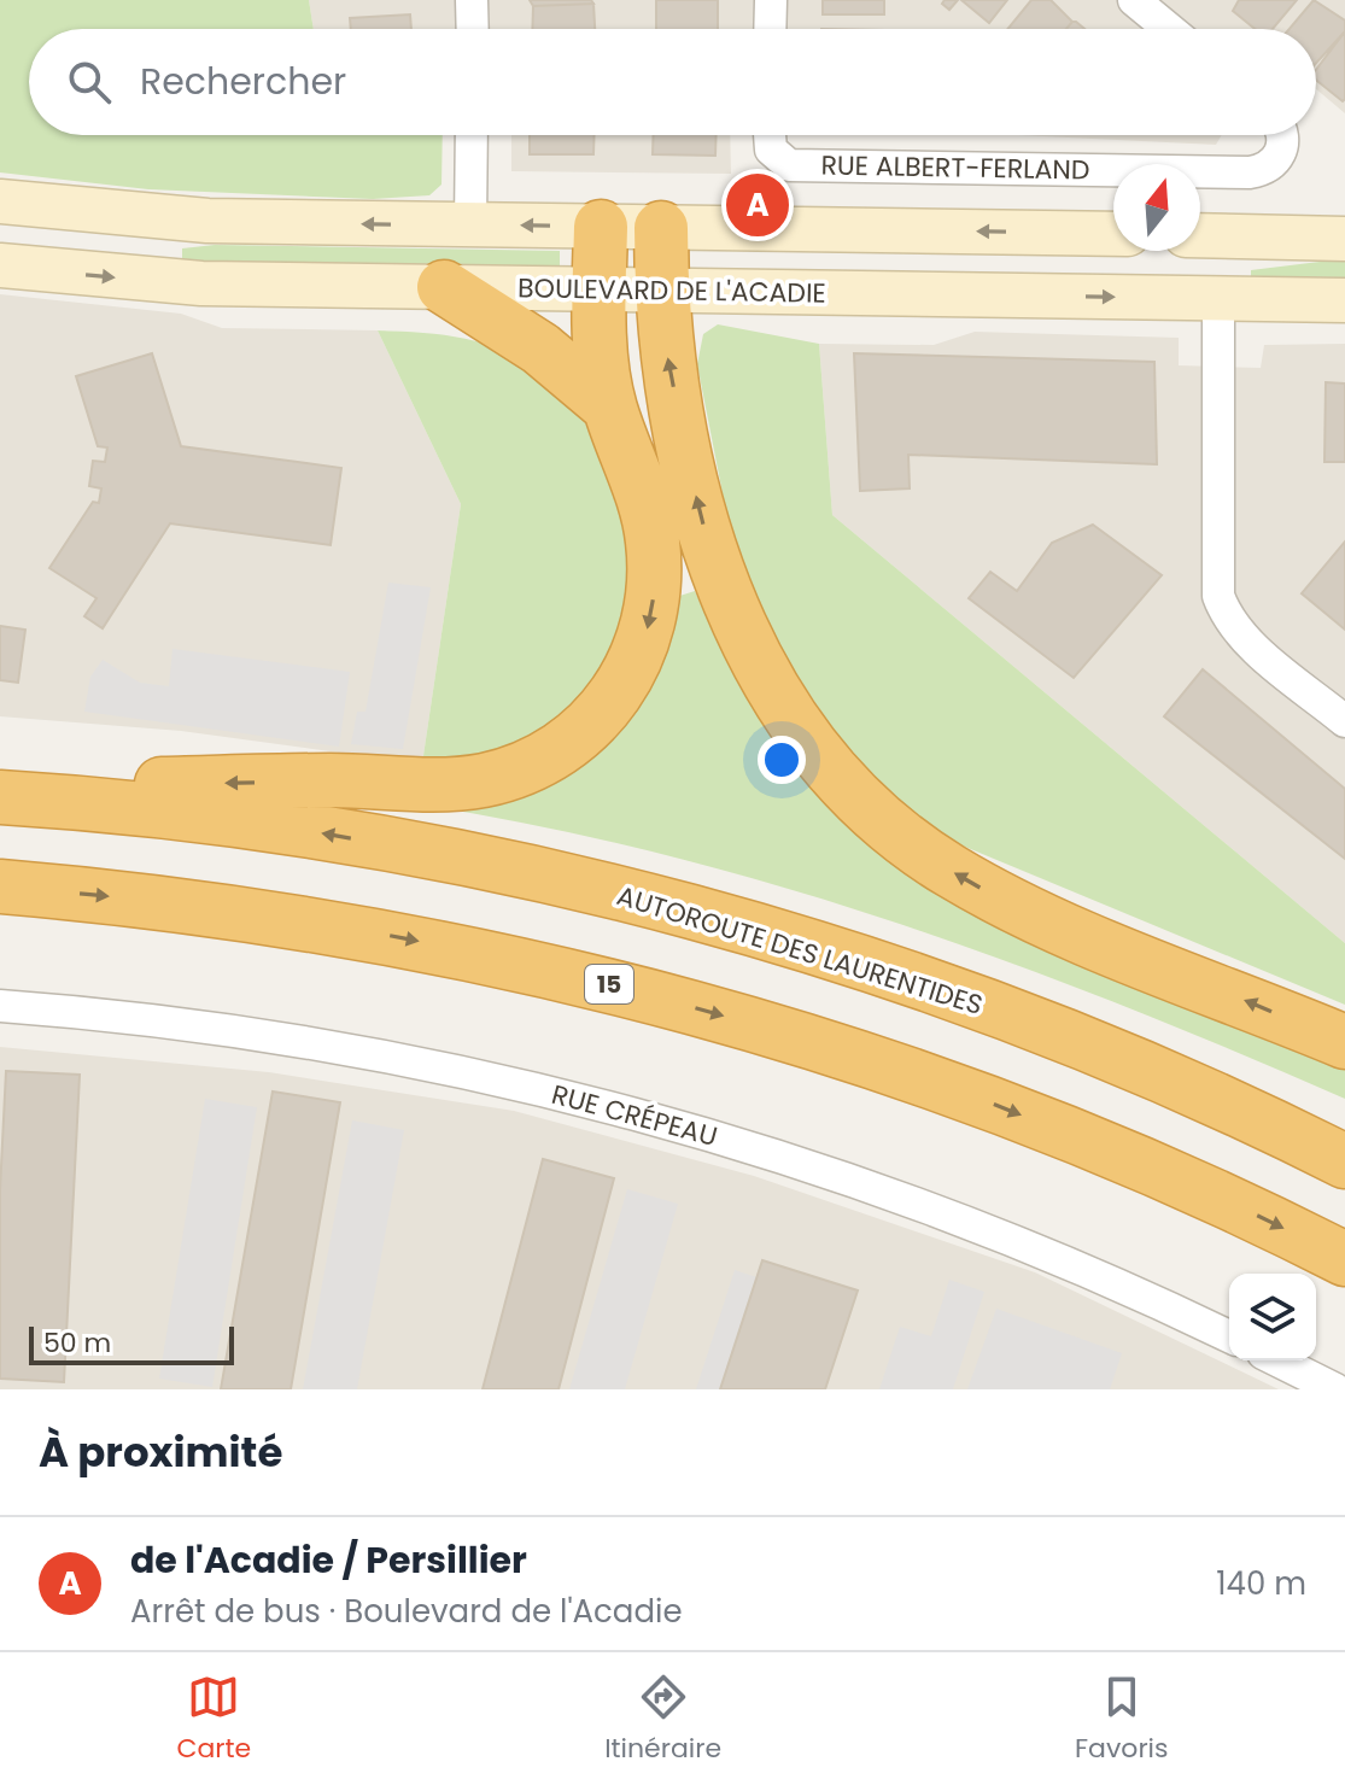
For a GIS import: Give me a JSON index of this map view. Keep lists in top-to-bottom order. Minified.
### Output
{"streets":{"highway":["AUTOROUTE DES LAURENTIDES","15"],"main road":["BOULEVARD DE L'ACADIE"],"street":["RUE ALBERT-FERLAND","RUE CRÉPEAU"]},"scale_bar":"50 m","north":"top","page":{"search":"Rechercher","pins":"A","scale":"50 m","heading":"À proximité","list":[{"mark":"A","name":"de l'Acadie / Persillier","note":"Arrêt de bus · Boulevard de l'Acadie","value":"140 m"}],"nav":["Carte","Itinéraire","Favoris"]}}
